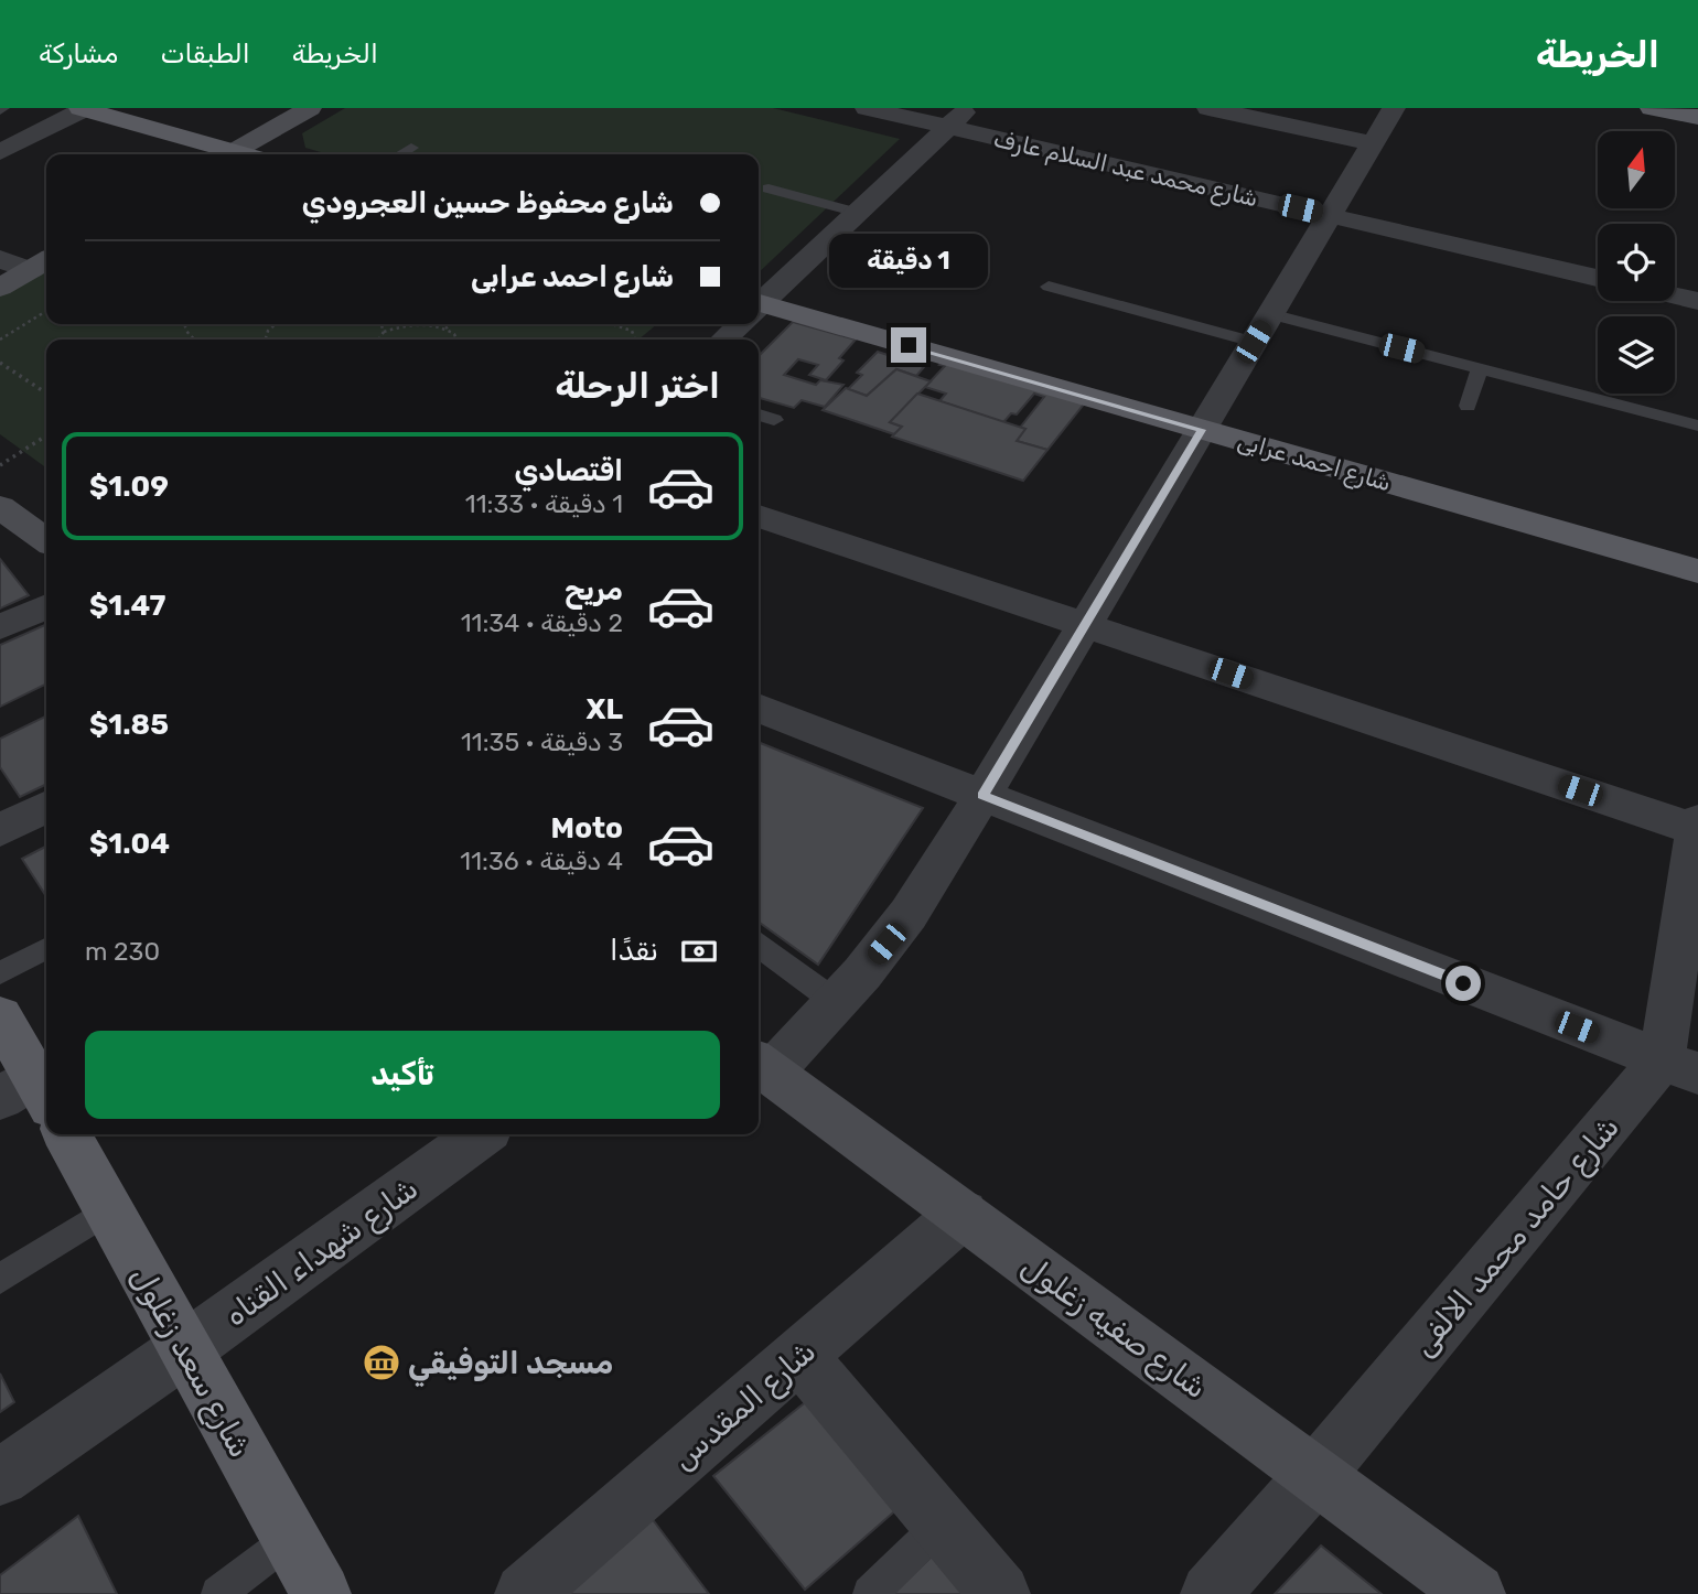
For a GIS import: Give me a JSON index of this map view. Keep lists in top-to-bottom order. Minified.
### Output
{"streets":{"main road":["شارع احمد عرابى","شارع سعد زغلول"],"street":["شارع محمد عبد السلام عارف","شارع حامد محمد الالفى","شارع شهداء القناه","شارع صفيه زغلول","شارع المقدس"]},"crossings":[["شارع حامد محمد الالفى","شارع صفيه زغلول"],["شارع شهداء القناه","شارع سعد زغلول"],["شارع صفيه زغلول","شارع المقدس"]],"places":{"museum":["مسجد التوفيقي"]},"north":"top","page":{"header":"الخريطة","nav":["الخريطة","الطبقات","مشاركة"],"banner":["شارع محفوظ حسين العجرودي","شارع احمد عرابى"],"bubble":"1 دقيقة","heading":"اختر الرحلة","list":[{"name":"اقتصادي","note":"1 دقيقة · 11:33","value":"$1.09"},{"name":"مريح","note":"2 دقيقة · 11:34","value":"$1.47"},{"name":"XL","note":"3 دقيقة · 11:35","value":"$1.85"},{"name":"Moto","note":"4 دقيقة · 11:36","value":"$1.04"}],"pay":["نقدًا","230 m"],"buttons":"تأكيد"}}
